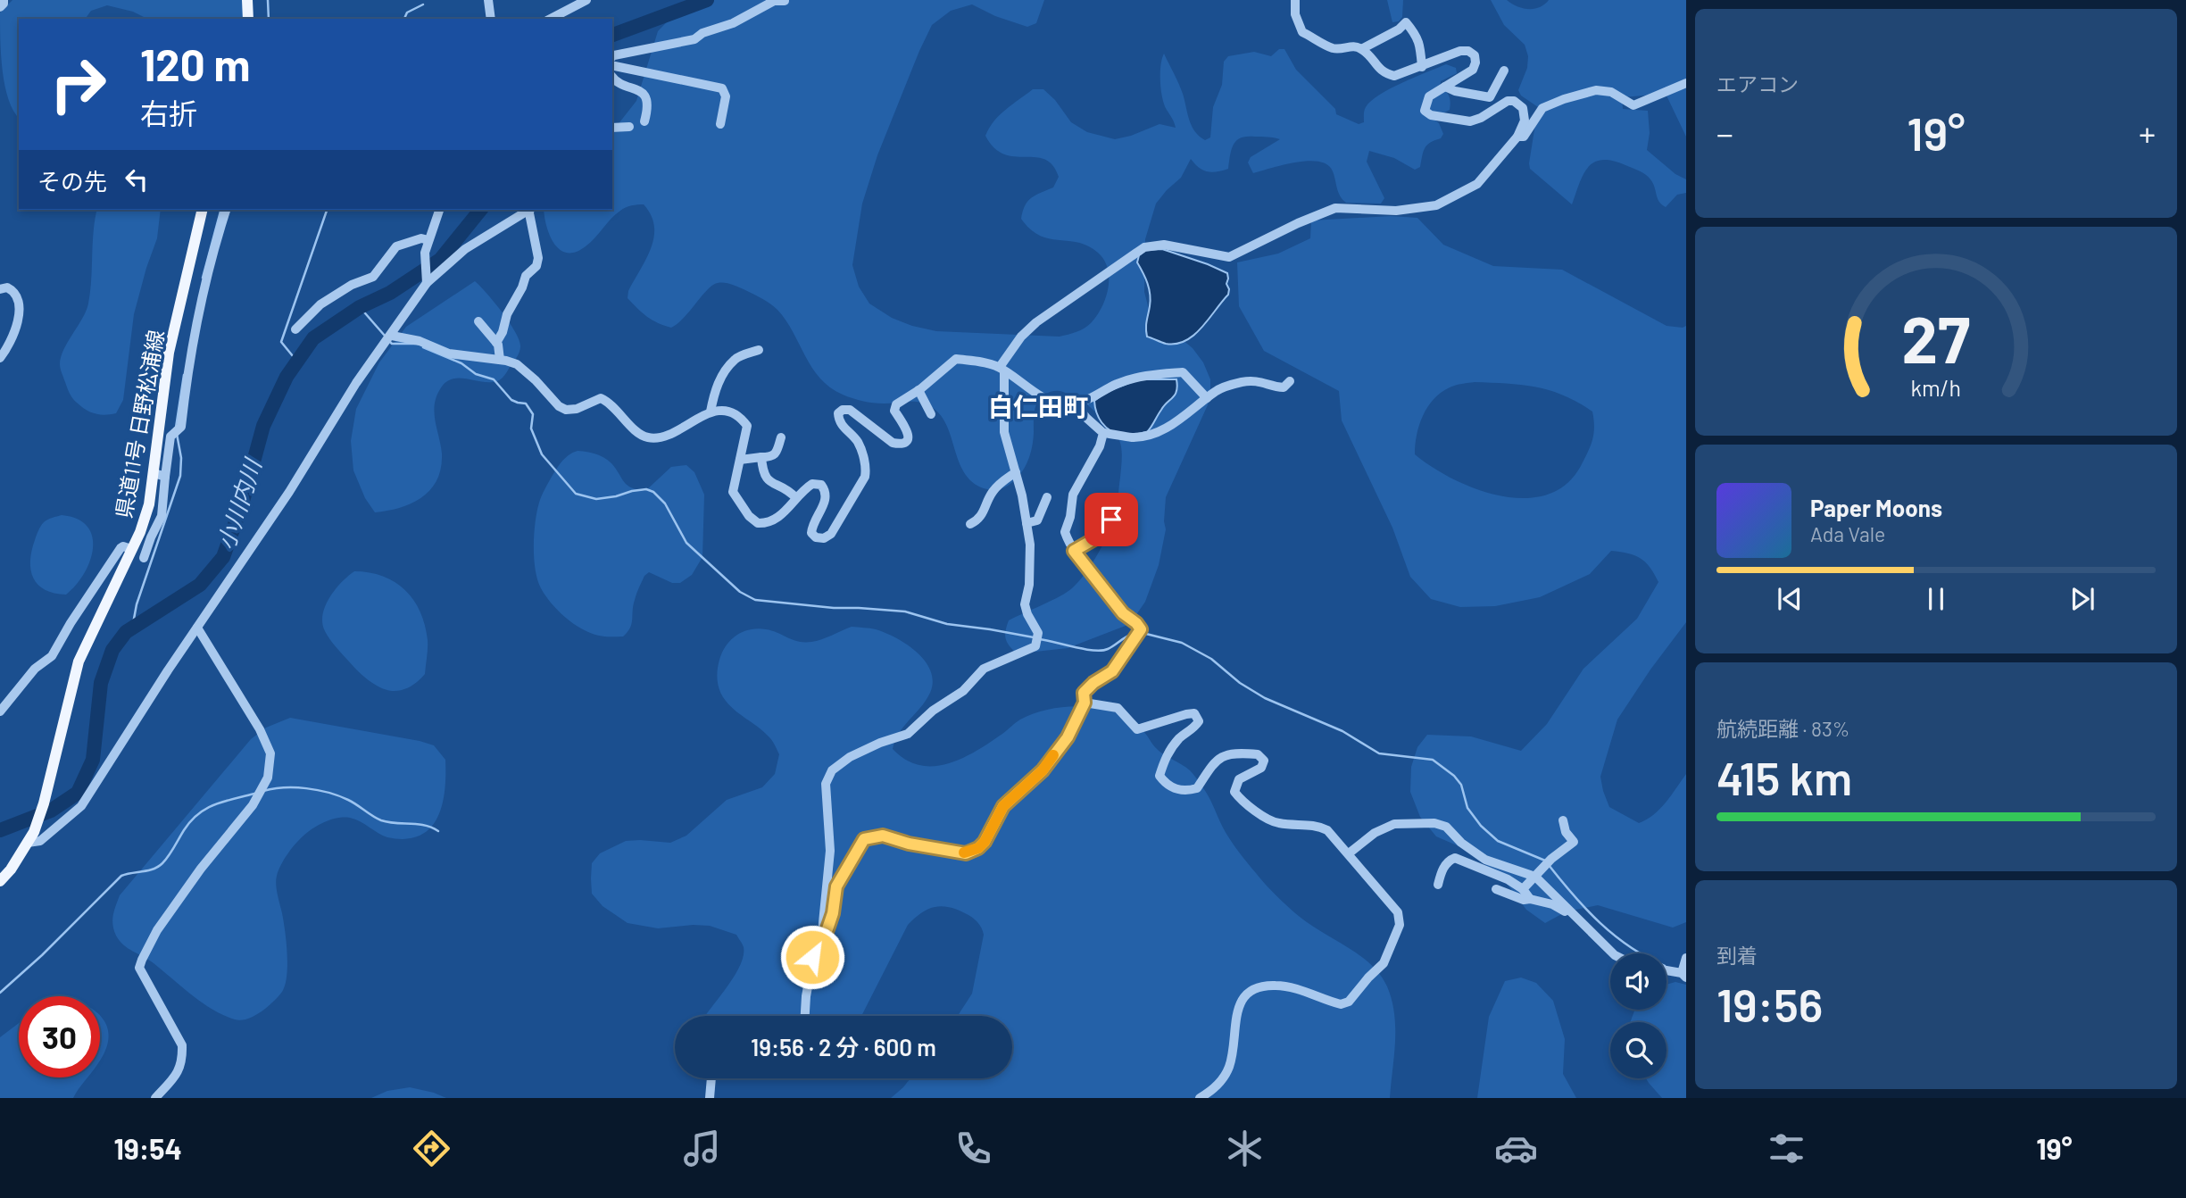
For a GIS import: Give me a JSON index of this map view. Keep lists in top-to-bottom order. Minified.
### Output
{"streets":{"main road":["県道11号 日野松浦線"]},"districts":["白仁田町"],"water":["小川内川"],"page":{"tile":["エアコン",["航続距離 · 83%","415 km"],["到着","19:56"]],"turn":["120 m","右折"],"heat":["−","19°","+"],"then":"その先","song":["Paper Moons","Ada Vale"],"limit":"30","trip":"19:56 · 2 分 · 600 m","tabs":["19:54","19°"],"gauge":["27","km/h"]}}
